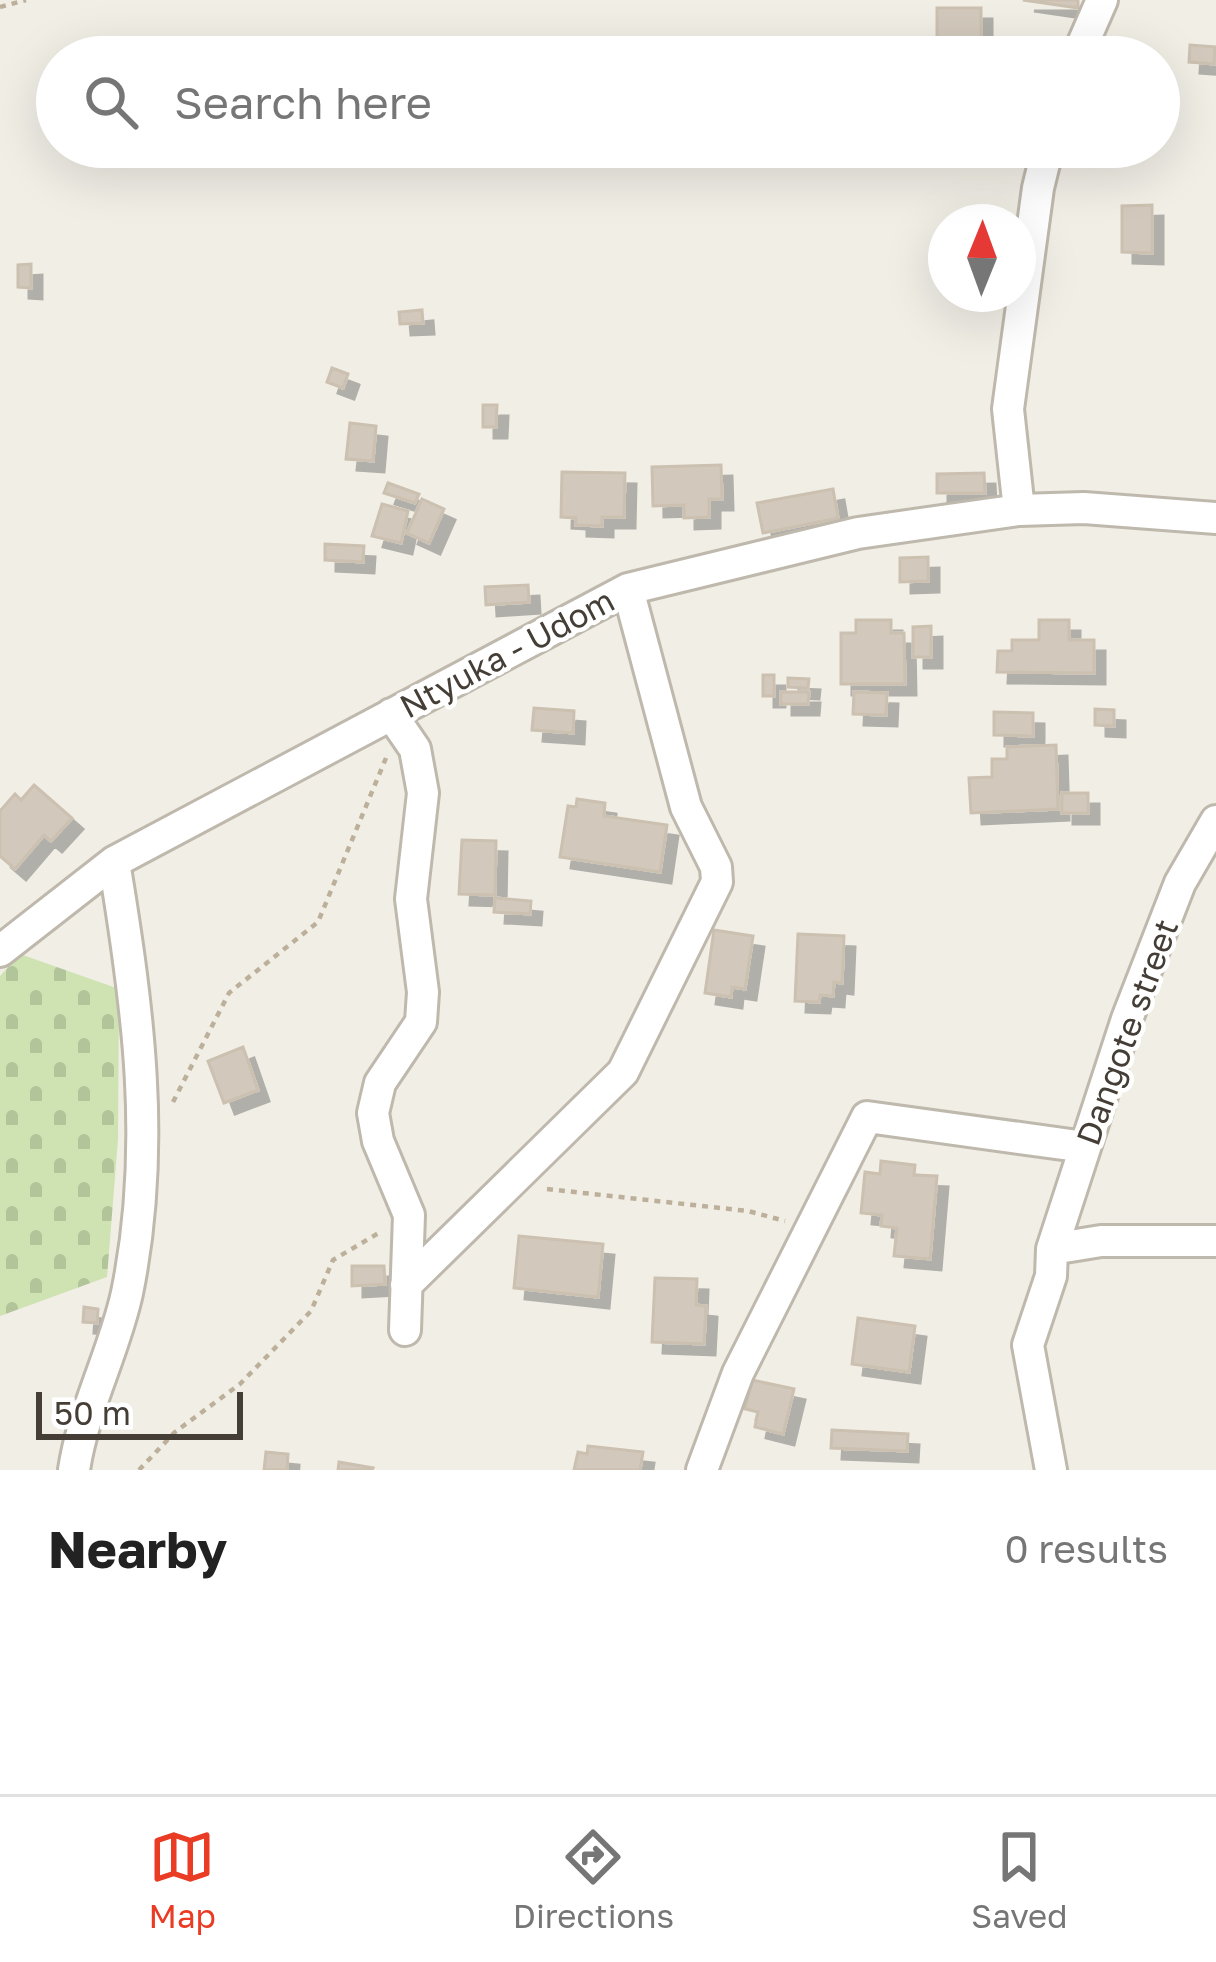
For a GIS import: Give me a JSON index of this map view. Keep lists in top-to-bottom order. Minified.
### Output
{"streets":{"street":["Ntyuka - Udom","Dangote street"]},"scale_bar":"50 m","north":"top","page":{"search":"Search here","scale":"50 m","heading":["Nearby","0 results"],"nav":["Map","Directions","Saved"]}}
